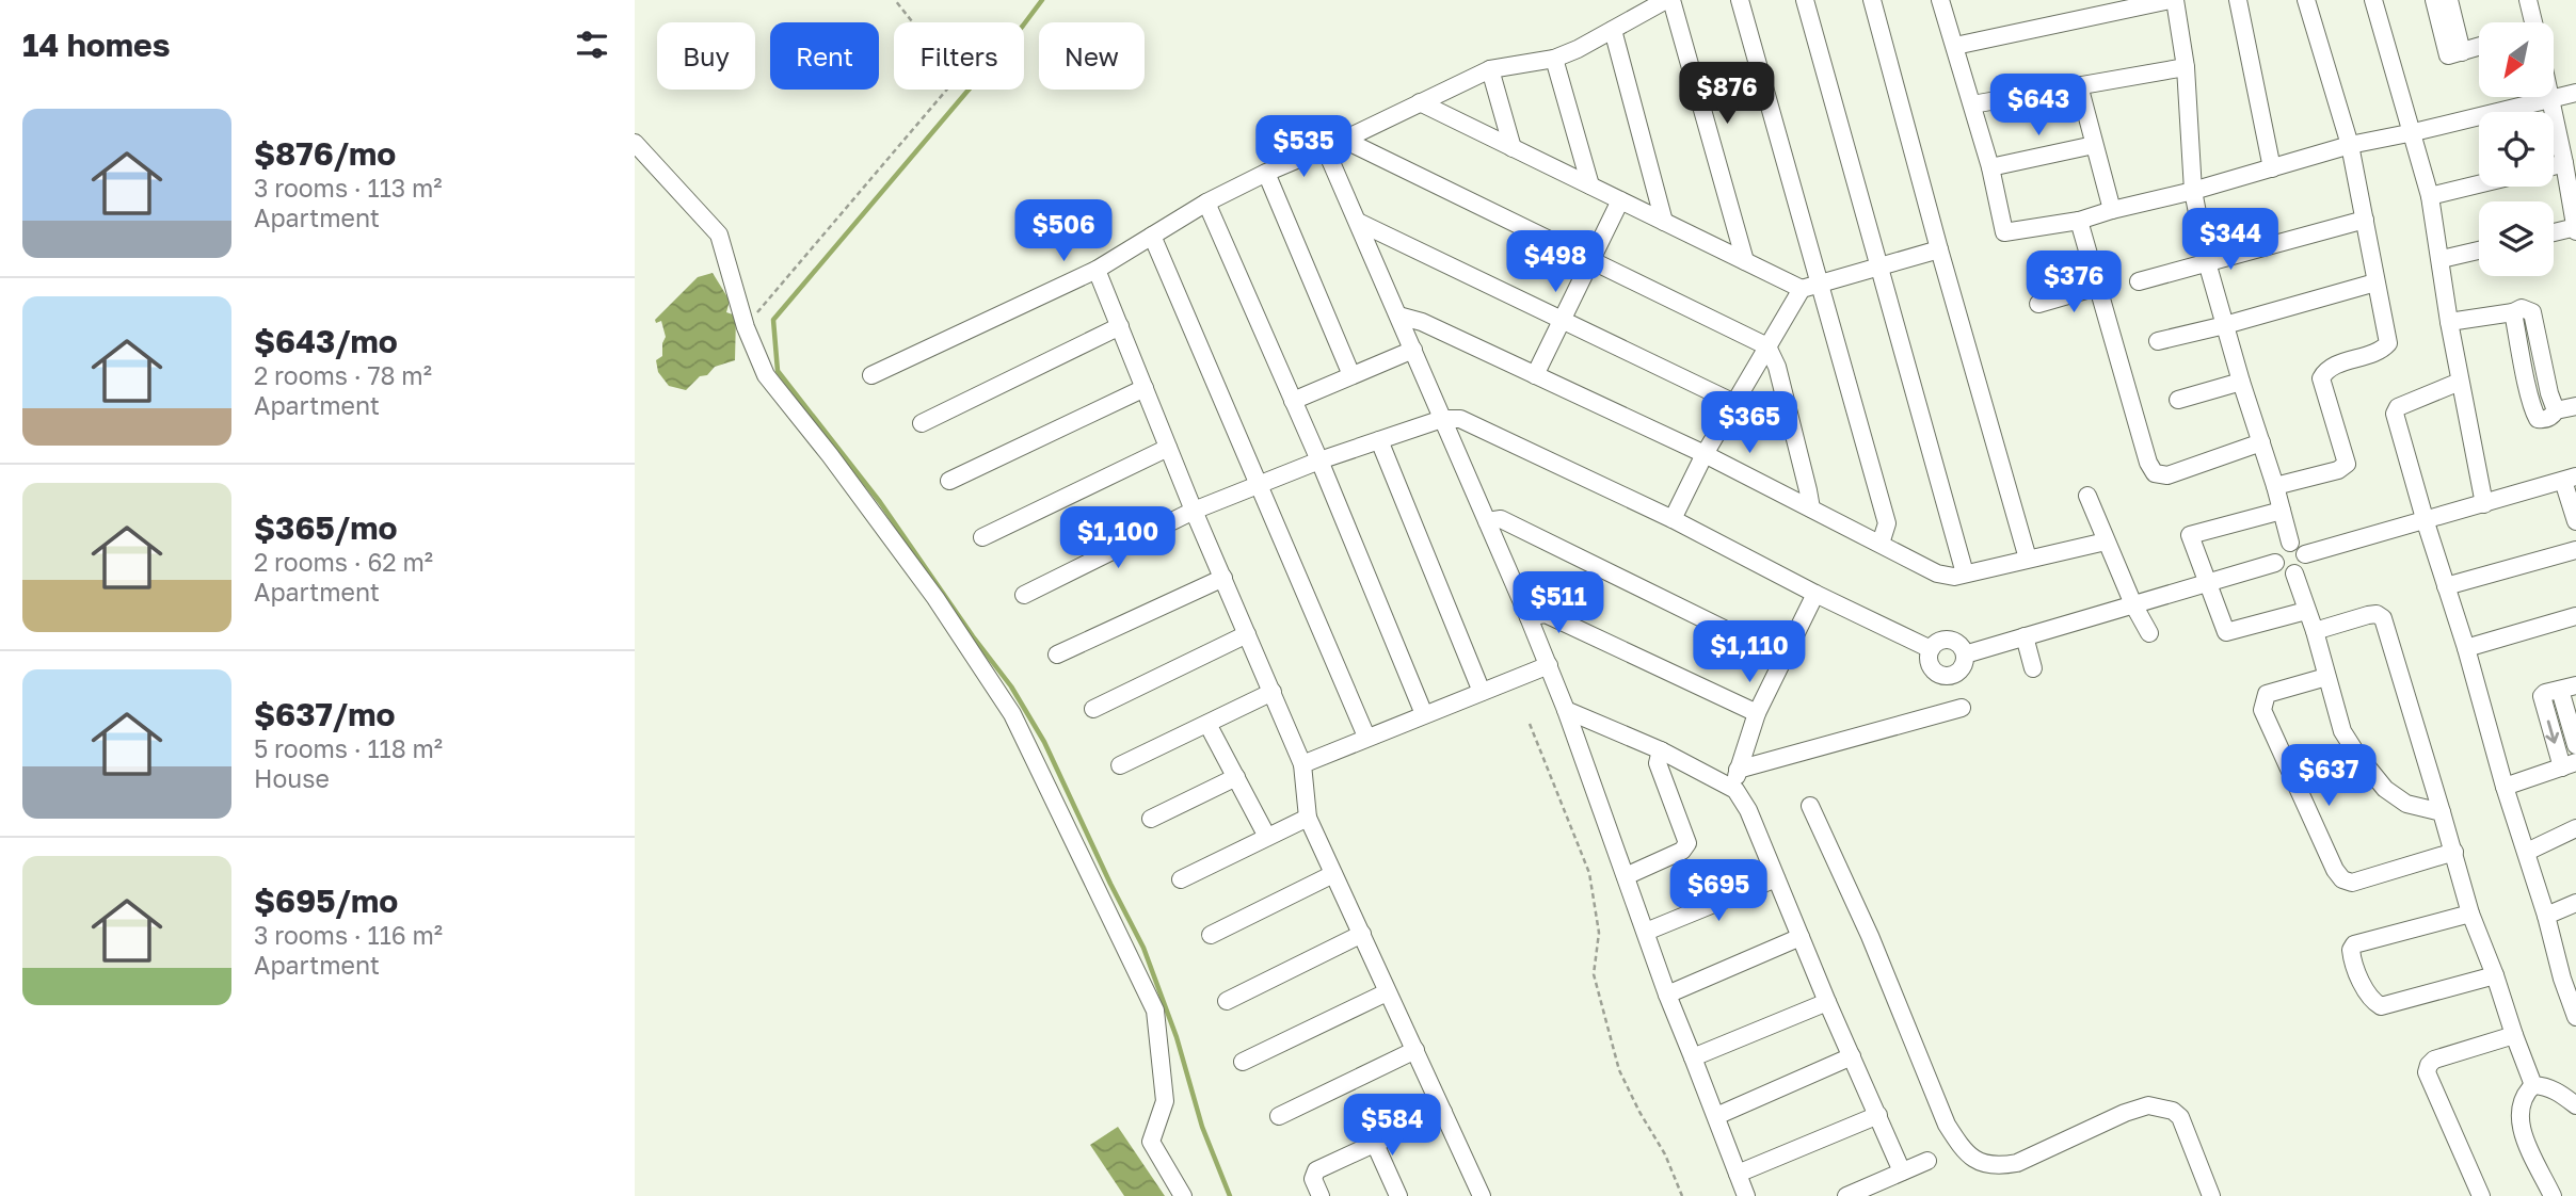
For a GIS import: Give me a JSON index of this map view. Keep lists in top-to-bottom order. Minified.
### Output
{"north":"bottom left","page":{"heading":"14 homes","chip":["Buy","Rent","Filters","New"],"price":["$876","$643","$535","$506","$344","$498","$376","$365","$1,100","$511","$1,110","$637","$695","$584"],"list":[{"name":"$876/mo","note":"3 rooms · 113 m² · Apartment"},{"name":"$643/mo","note":"2 rooms · 78 m² · Apartment"},{"name":"$365/mo","note":"2 rooms · 62 m² · Apartment"},{"name":"$637/mo","note":"5 rooms · 118 m² · House"},{"name":"$695/mo","note":"3 rooms · 116 m² · Apartment"}]}}
